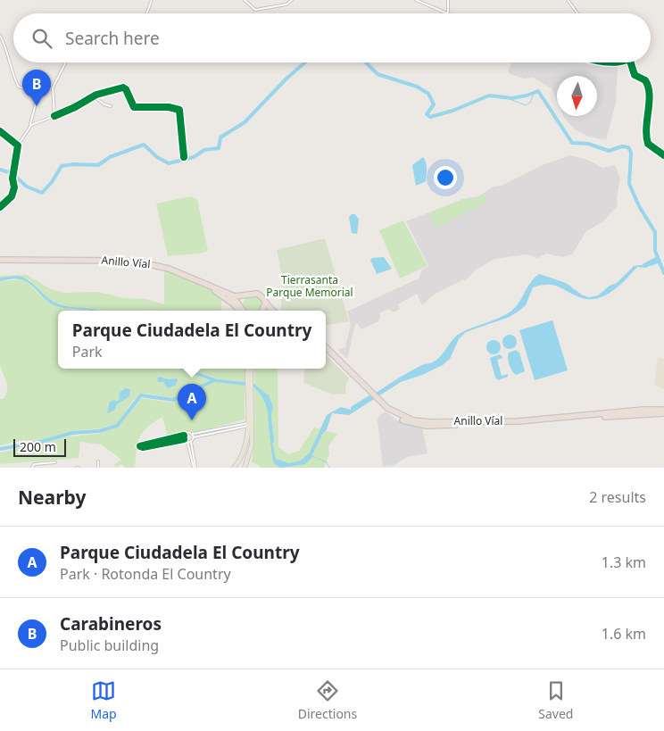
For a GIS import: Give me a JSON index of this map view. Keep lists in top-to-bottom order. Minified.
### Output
{"streets":{"highway":["Anillo Víal"]},"parks":["Tierrasanta Parque Memorial"],"scale_bar":"200 m","north":"bottom","page":{"search":"Search here","pins":["B","A"],"popup":["Parque Ciudadela El Country","Park"],"scale":"200 m","heading":["Nearby","2 results"],"list":[{"mark":"A","name":"Parque Ciudadela El Country","note":"Park · Rotonda El Country","value":"1.3 km"},{"mark":"B","name":"Carabineros","note":"Public building","value":"1.6 km"}],"nav":["Map","Directions","Saved"]}}
